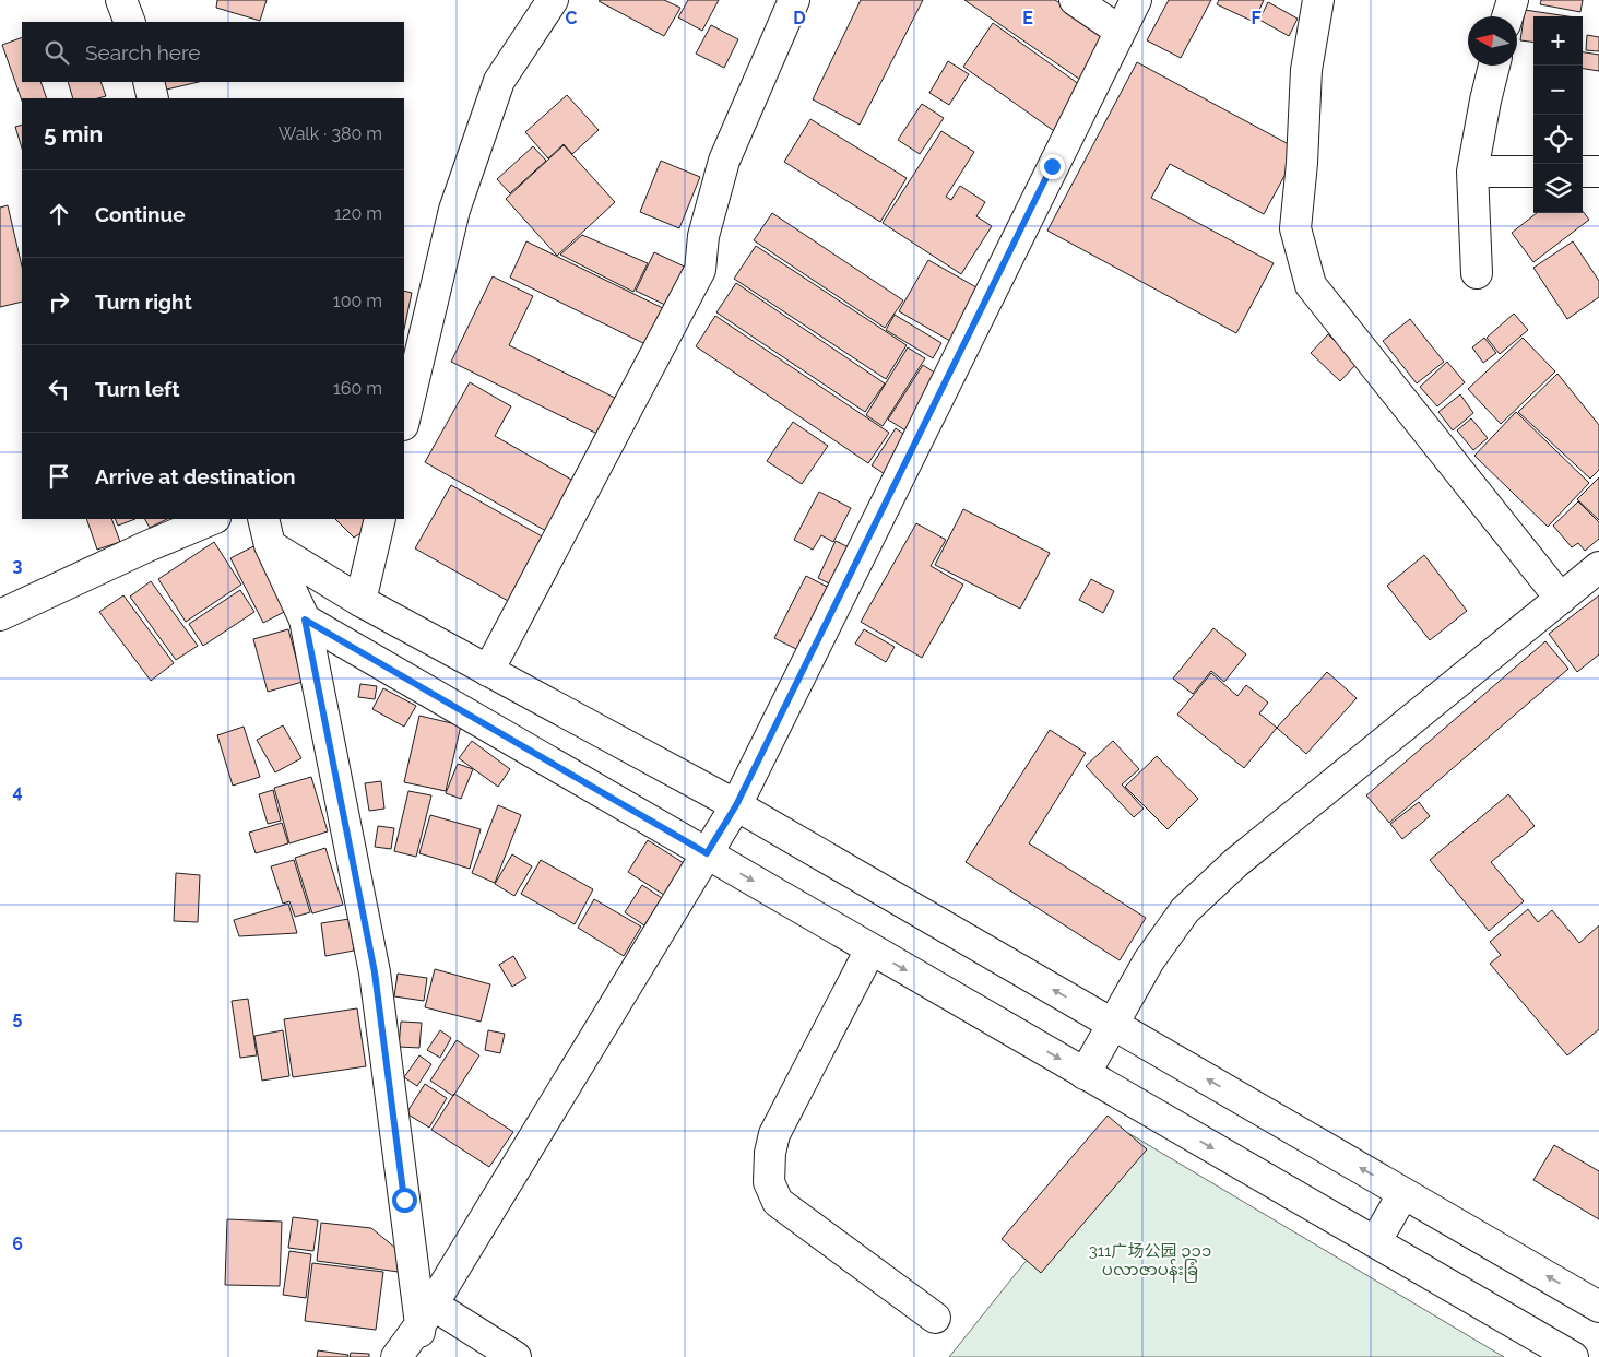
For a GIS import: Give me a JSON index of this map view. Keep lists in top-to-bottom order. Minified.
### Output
{"parks":["311广场公园 ၃၁၁ ပလာဇာပန်းခြံ"],"north":"left","page":{"map_buttons":["+","−"],"search":"Search here","heading":["5 min","Walk · 380 m"],"list":[["Continue","120 m"],["Turn right","100 m"],["Turn left","160 m"],"Arrive at destination"]},"grid":{"columns":["C","D","E","F"],"rows":["3","4","5","6"]}}
